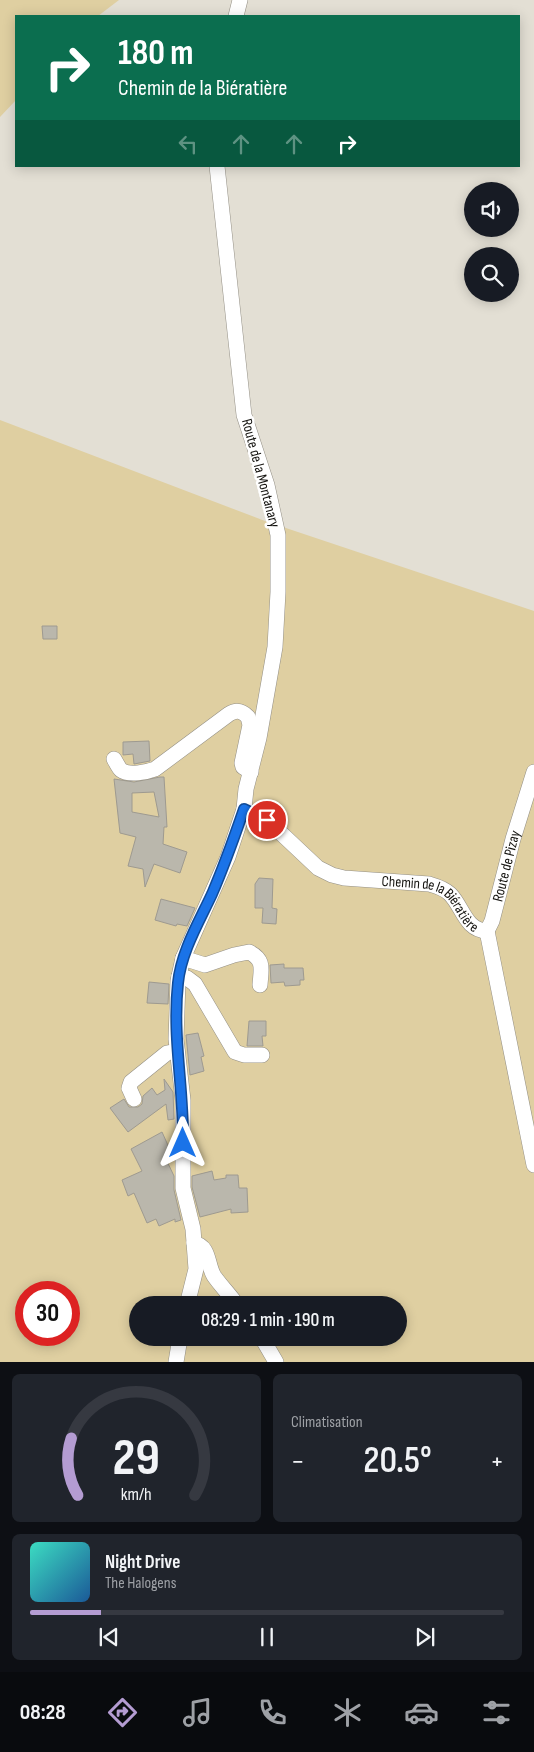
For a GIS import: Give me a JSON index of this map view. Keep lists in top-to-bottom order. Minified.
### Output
{"streets":{"street":["Route de la Montanary","Route de Pizay","Chemin de la Biératière"]},"crossings":[["Route de la Montanary","Chemin de la Biératière"],["Route de Pizay","Chemin de la Biératière"]],"page":{"turn":["180 m","Chemin de la Biératière"],"limit":"30","trip":"08:29 · 1 min · 190 m","tile":"Climatisation","heat":["−","20.5°","+"],"song":["Night Drive","The Halogens"],"tabs":"08:28","gauge":["29","km/h"]}}
